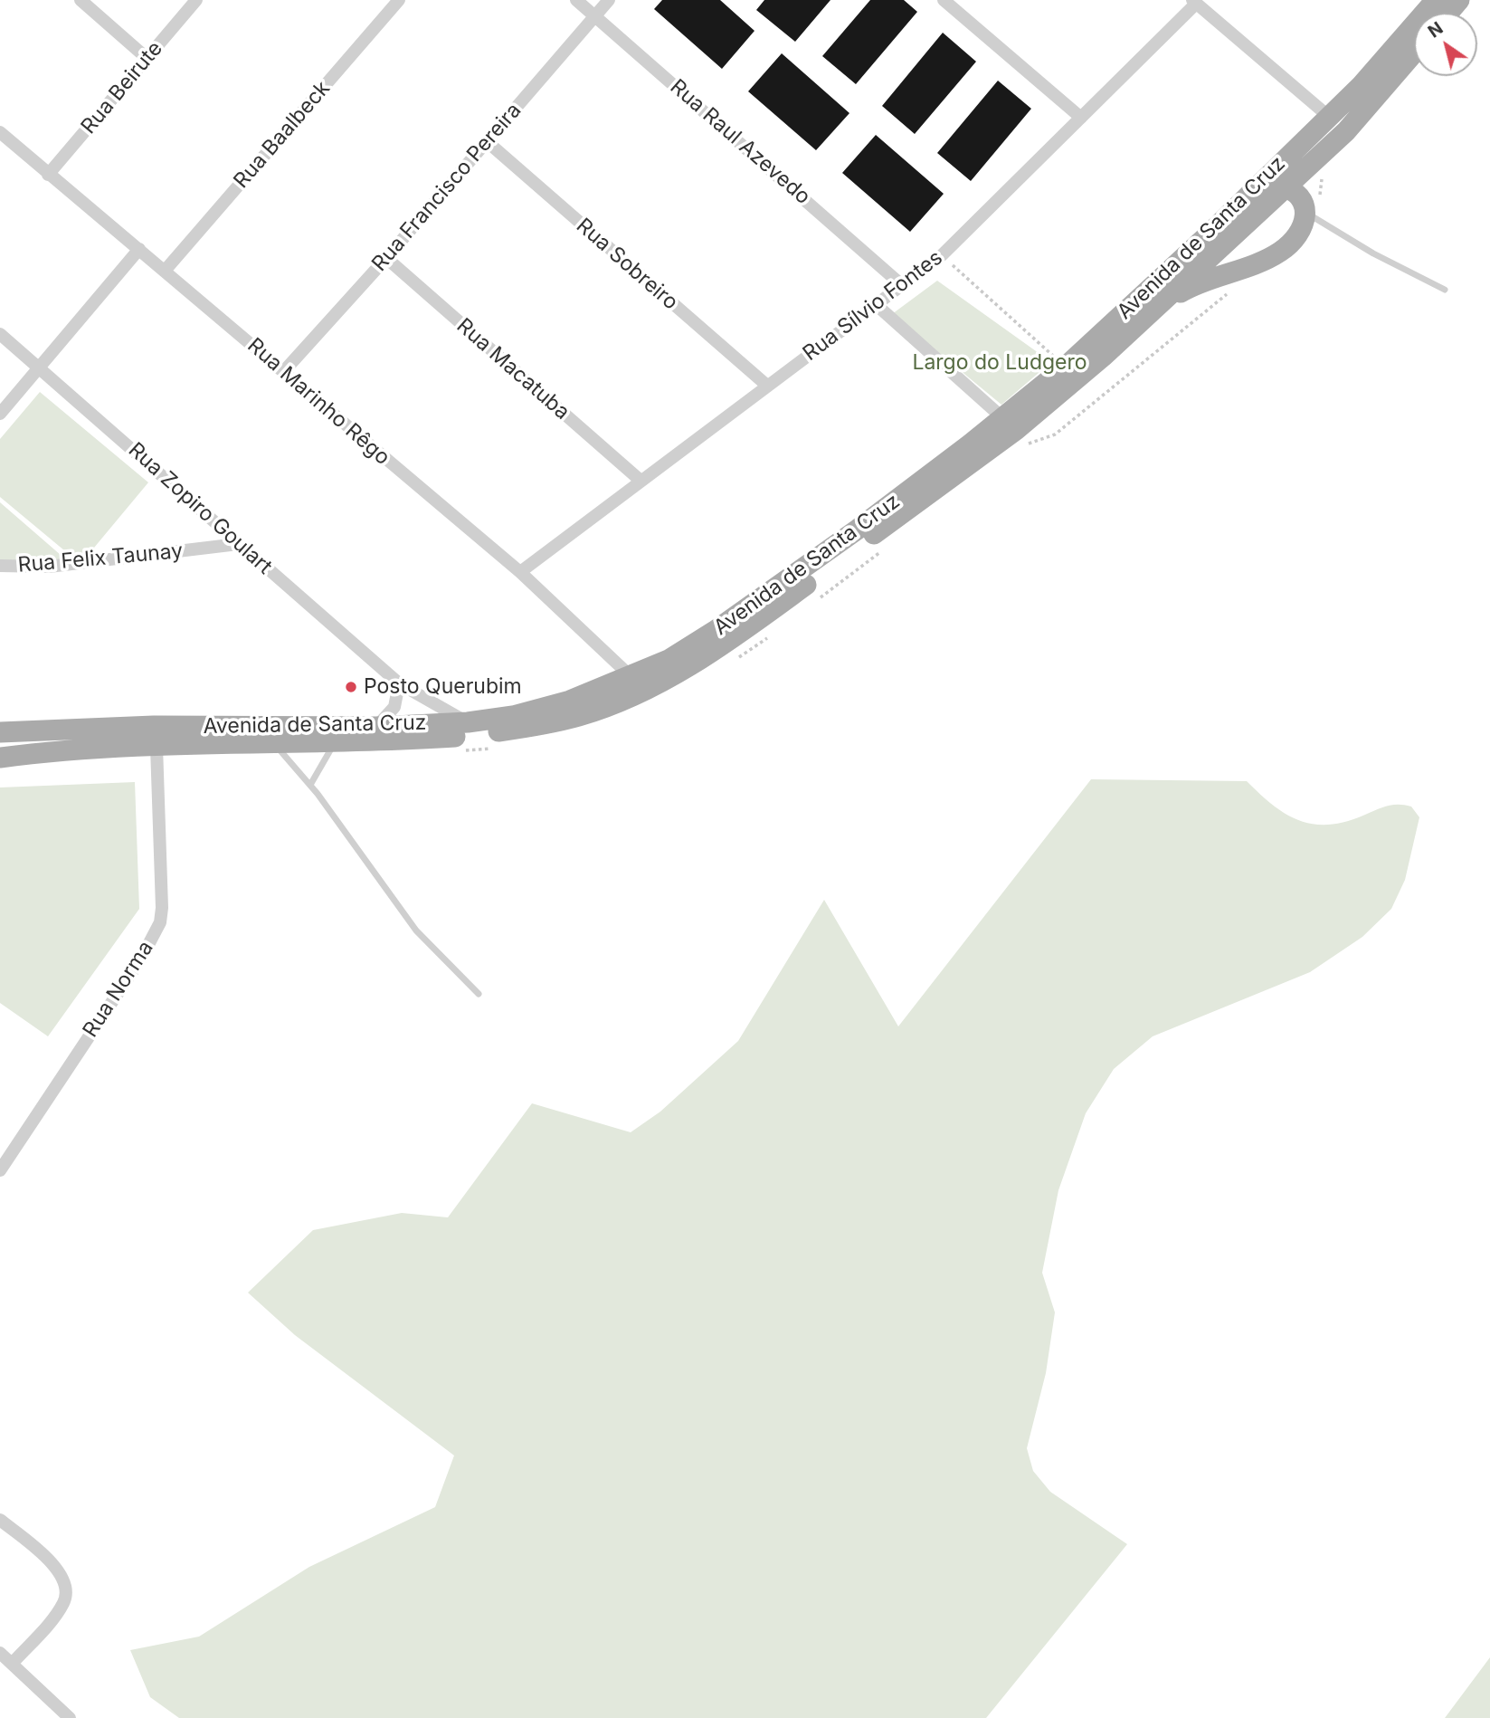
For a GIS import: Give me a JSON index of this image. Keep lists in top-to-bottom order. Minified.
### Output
{"streets":{"main road":["Avenida de Santa Cruz"],"street":["Rua Beirute","Rua Baalbeck","Rua Raul Azevedo","Rua Francisco Pereira","Rua Sobreiro","Rua Sílvio Fontes","Rua Macatuba","Rua Marinho Rêgo","Rua Zopiro Goulart","Rua Felix Taunay","Rua Norma"]},"crossings":[["Rua Beirute","Rua Marinho Rêgo"],["Rua Baalbeck","Rua Marinho Rêgo"],["Rua Raul Azevedo","Rua Francisco Pereira"],["Rua Raul Azevedo","Rua Sílvio Fontes"],["Rua Francisco Pereira","Rua Sobreiro"],["Rua Francisco Pereira","Rua Macatuba"],["Rua Francisco Pereira","Rua Marinho Rêgo"],["Avenida de Santa Cruz","Rua Marinho Rêgo"],["Avenida de Santa Cruz","Rua Zopiro Goulart"],["Avenida de Santa Cruz","Rua Norma"],["Rua Sobreiro","Rua Sílvio Fontes"],["Rua Sílvio Fontes","Rua Macatuba"],["Rua Sílvio Fontes","Rua Marinho Rêgo"],["Rua Zopiro Goulart","Rua Felix Taunay"]],"parks":["Largo do Ludgero"],"places":["Posto Querubim"],"north":"top left"}
